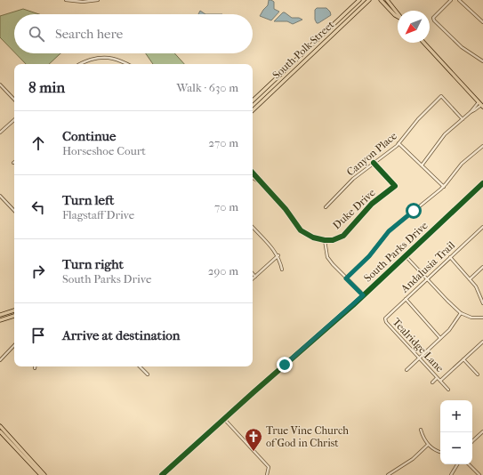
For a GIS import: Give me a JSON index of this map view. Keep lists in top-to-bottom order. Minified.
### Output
{"streets":{"main road":["South Polk Street"],"street":["Canyon Place","Duke Drive","South Parks Drive","Andalusia Trail","Tealridge Lane"]},"crossings":[["Canyon Place","Duke Drive"],["Andalusia Trail","Tealridge Lane"]],"places":{"church":["True Vine Church of God in Christ"]},"north":"bottom left","page":{"search":"Search here","heading":["8 min","Walk · 630 m"],"list":[["Continue","Horseshoe Court","270 m"],["Turn left","Flagstaff Drive","70 m"],["Turn right","South Parks Drive","290 m"],"Arrive at destination"],"map_buttons":["+","−"]}}
